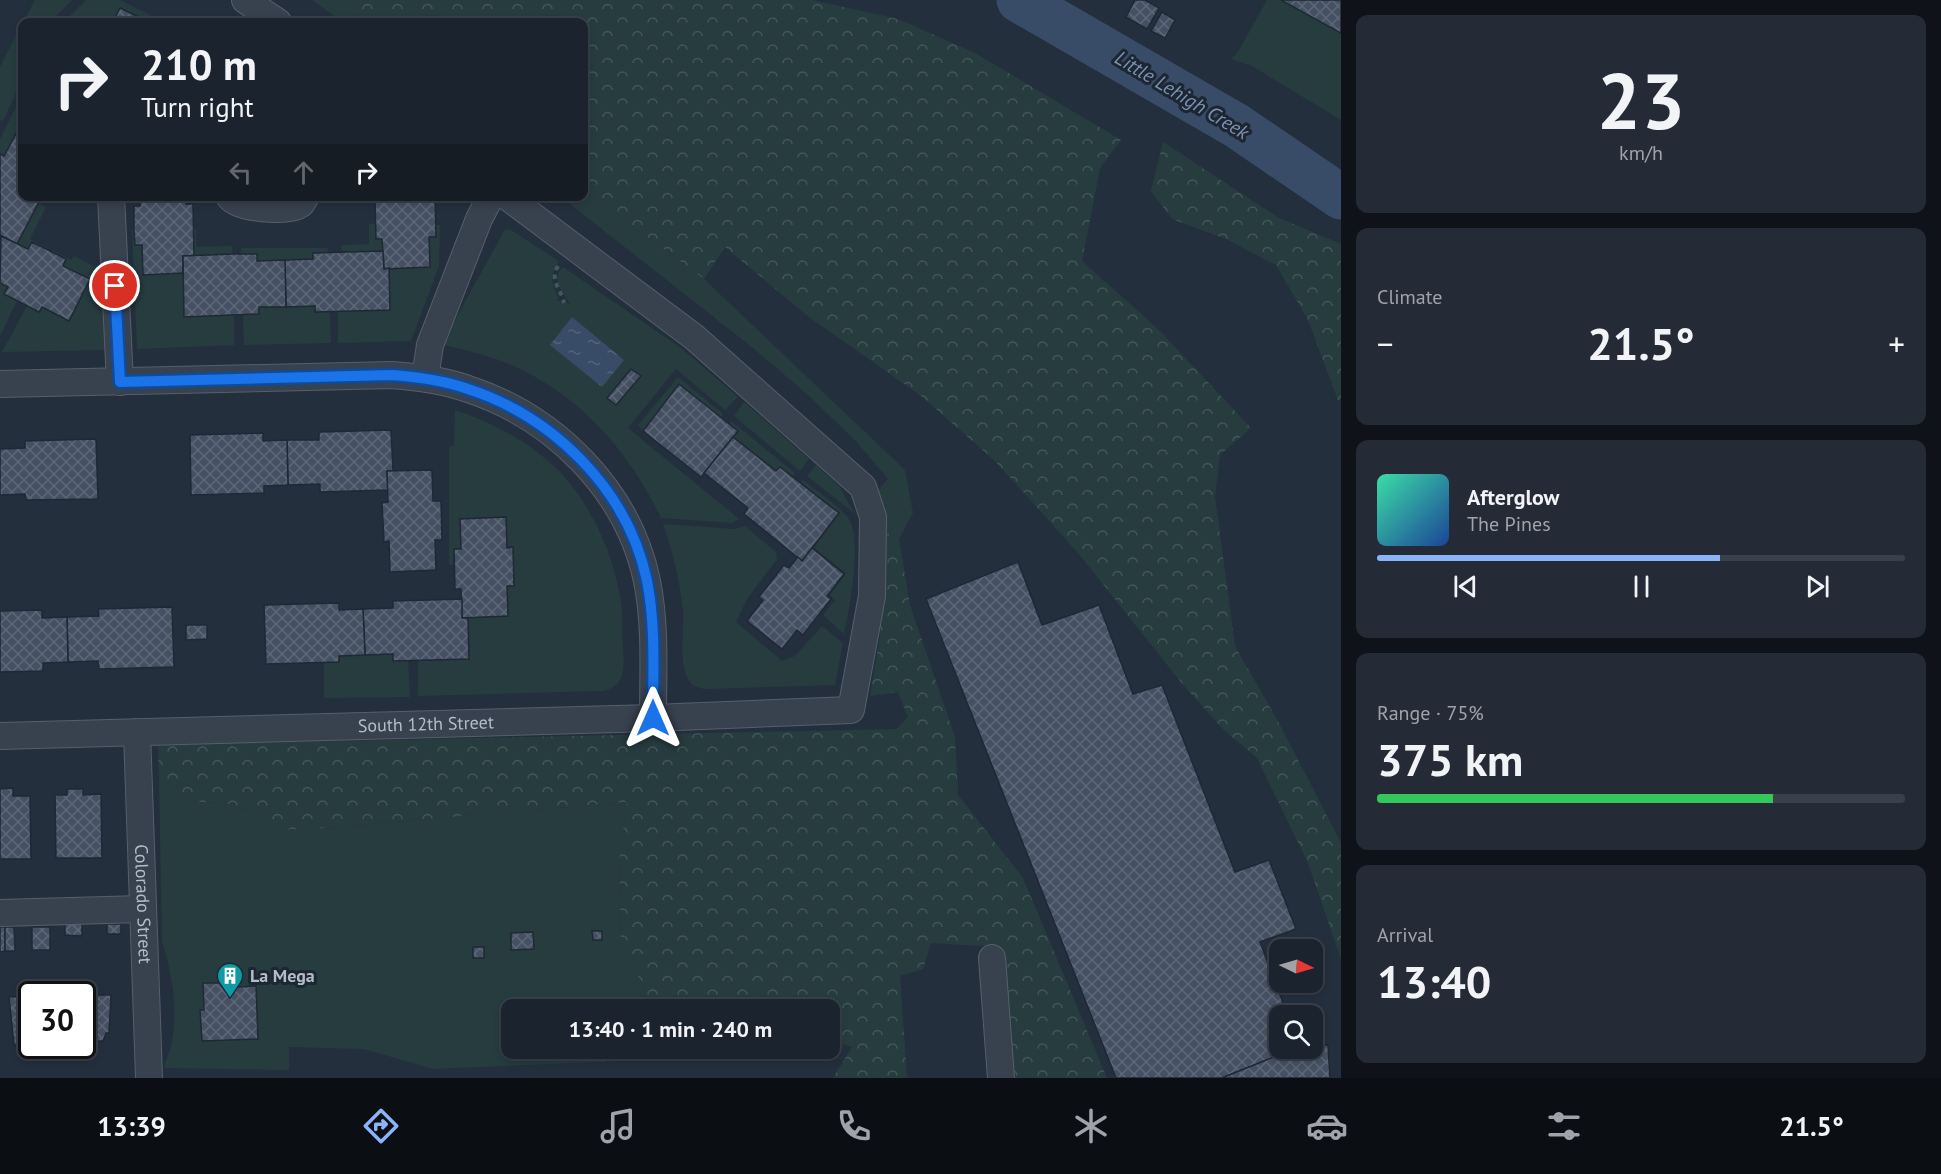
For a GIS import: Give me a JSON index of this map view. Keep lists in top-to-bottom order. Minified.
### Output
{"streets":{"street":["South 12th Street","Colorado Street"]},"crossings":[["South 12th Street","Colorado Street"]],"water":["Little Lehigh Creek"],"places":{"building":["La Mega"]},"north":"right","page":{"tile":[["23","km/h"],"Climate",["Range · 75%","375 km"],["Arrival","13:40"]],"turn":["210 m","Turn right"],"heat":["−","21.5°","+"],"song":["Afterglow","The Pines"],"limit":"30","trip":"13:40 · 1 min · 240 m","tabs":["13:39","21.5°"]}}
